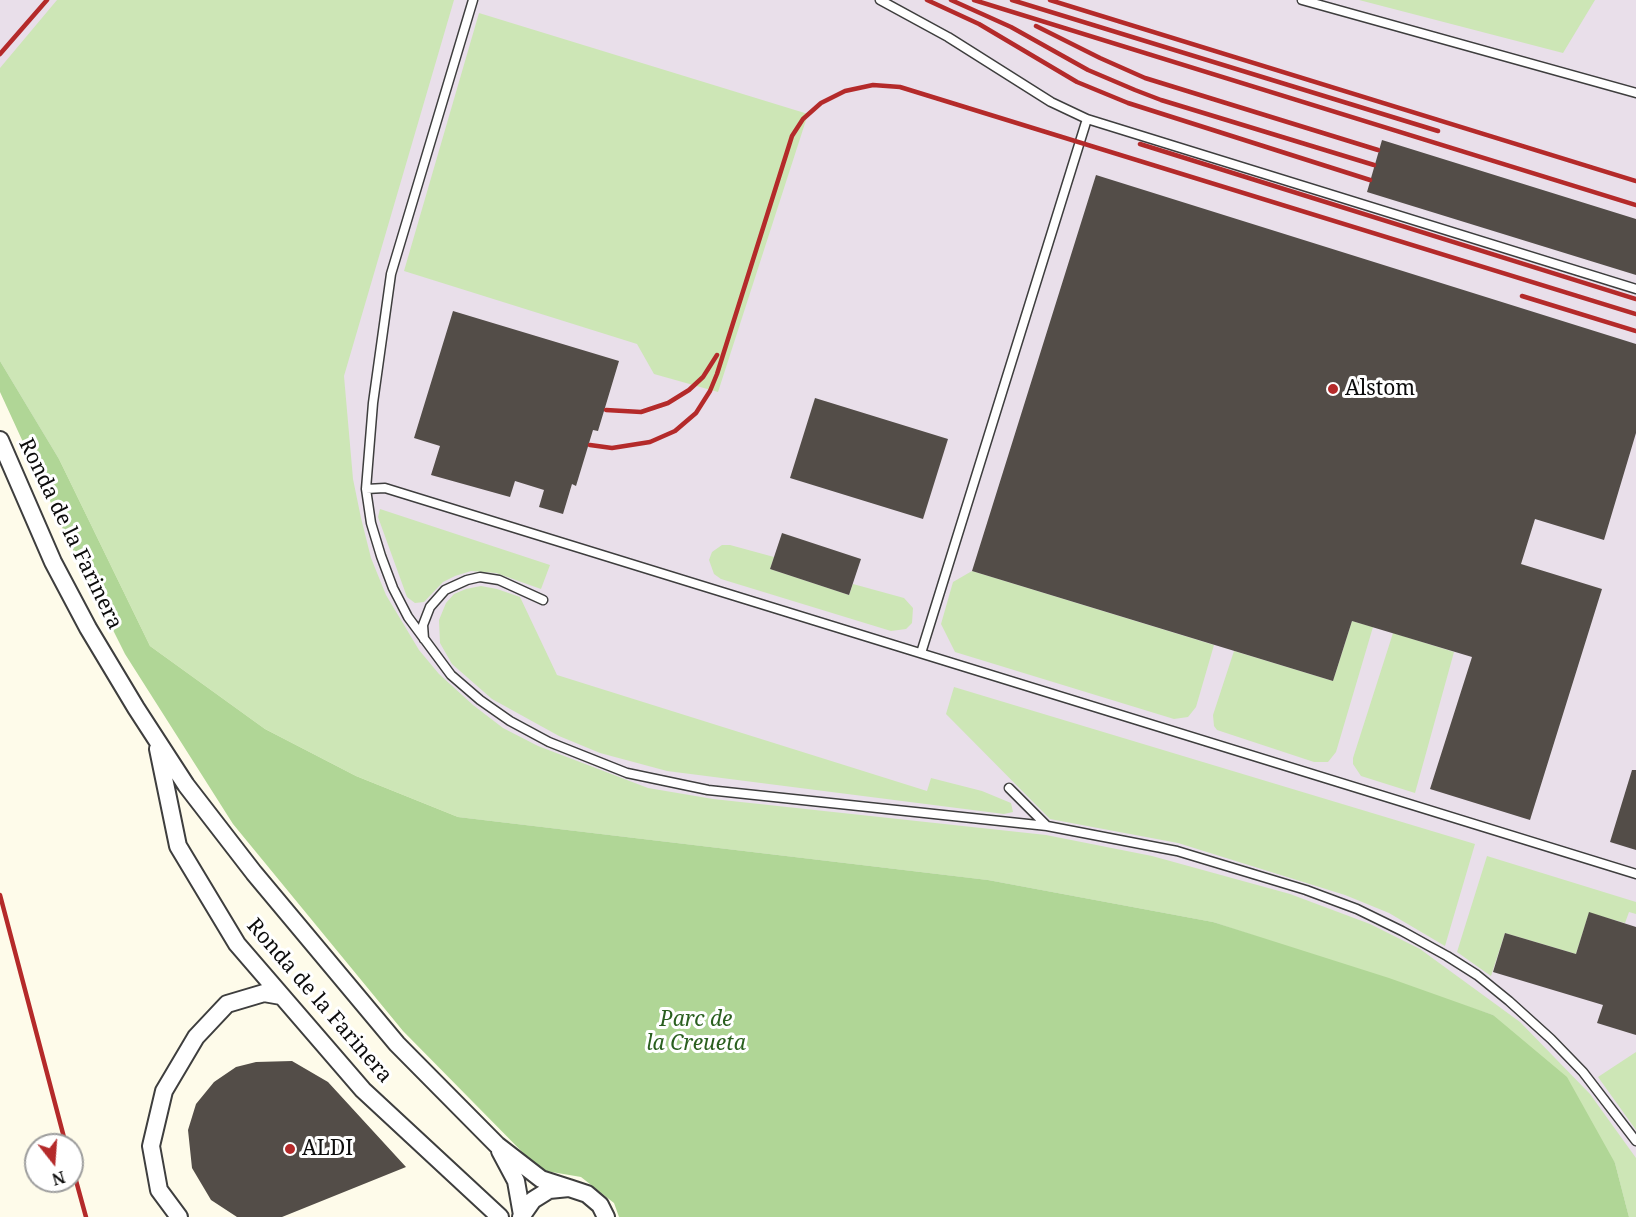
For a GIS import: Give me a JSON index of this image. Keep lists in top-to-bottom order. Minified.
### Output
{"streets":{"street":["Ronda de la Farinera"]},"parks":["Parc de la Creueta"],"places":["Alstom","ALDI"],"north":"bottom"}
